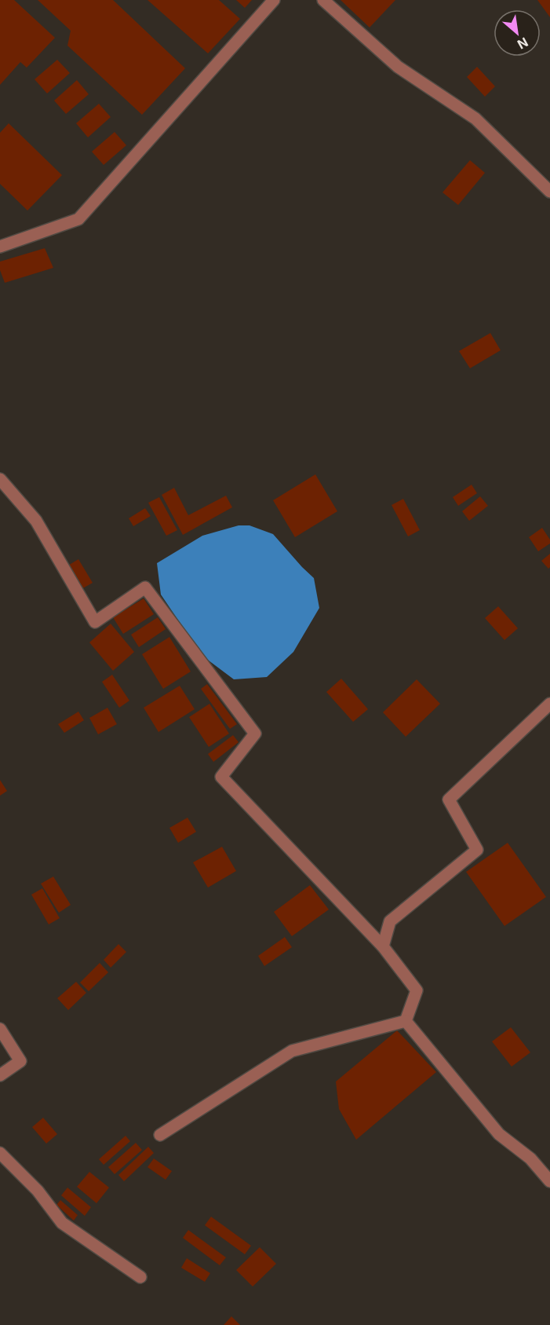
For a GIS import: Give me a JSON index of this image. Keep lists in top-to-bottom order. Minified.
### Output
{"north":"bottom right"}
